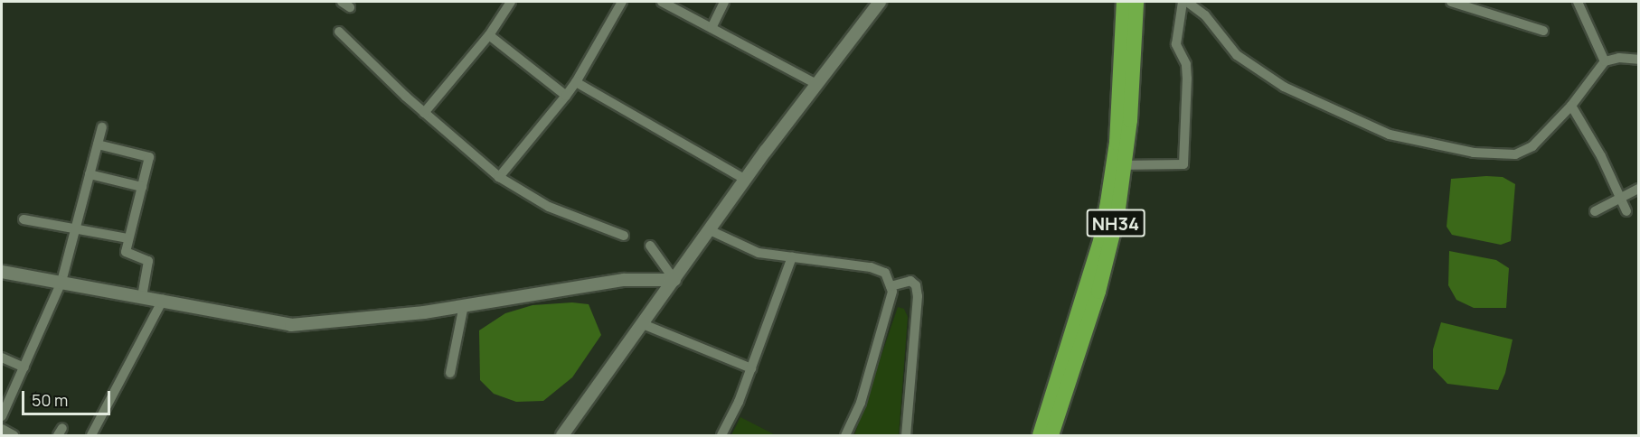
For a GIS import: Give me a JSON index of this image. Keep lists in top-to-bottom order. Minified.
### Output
{"streets":{"highway":["NH34"]},"scale_bar":"50 m"}
